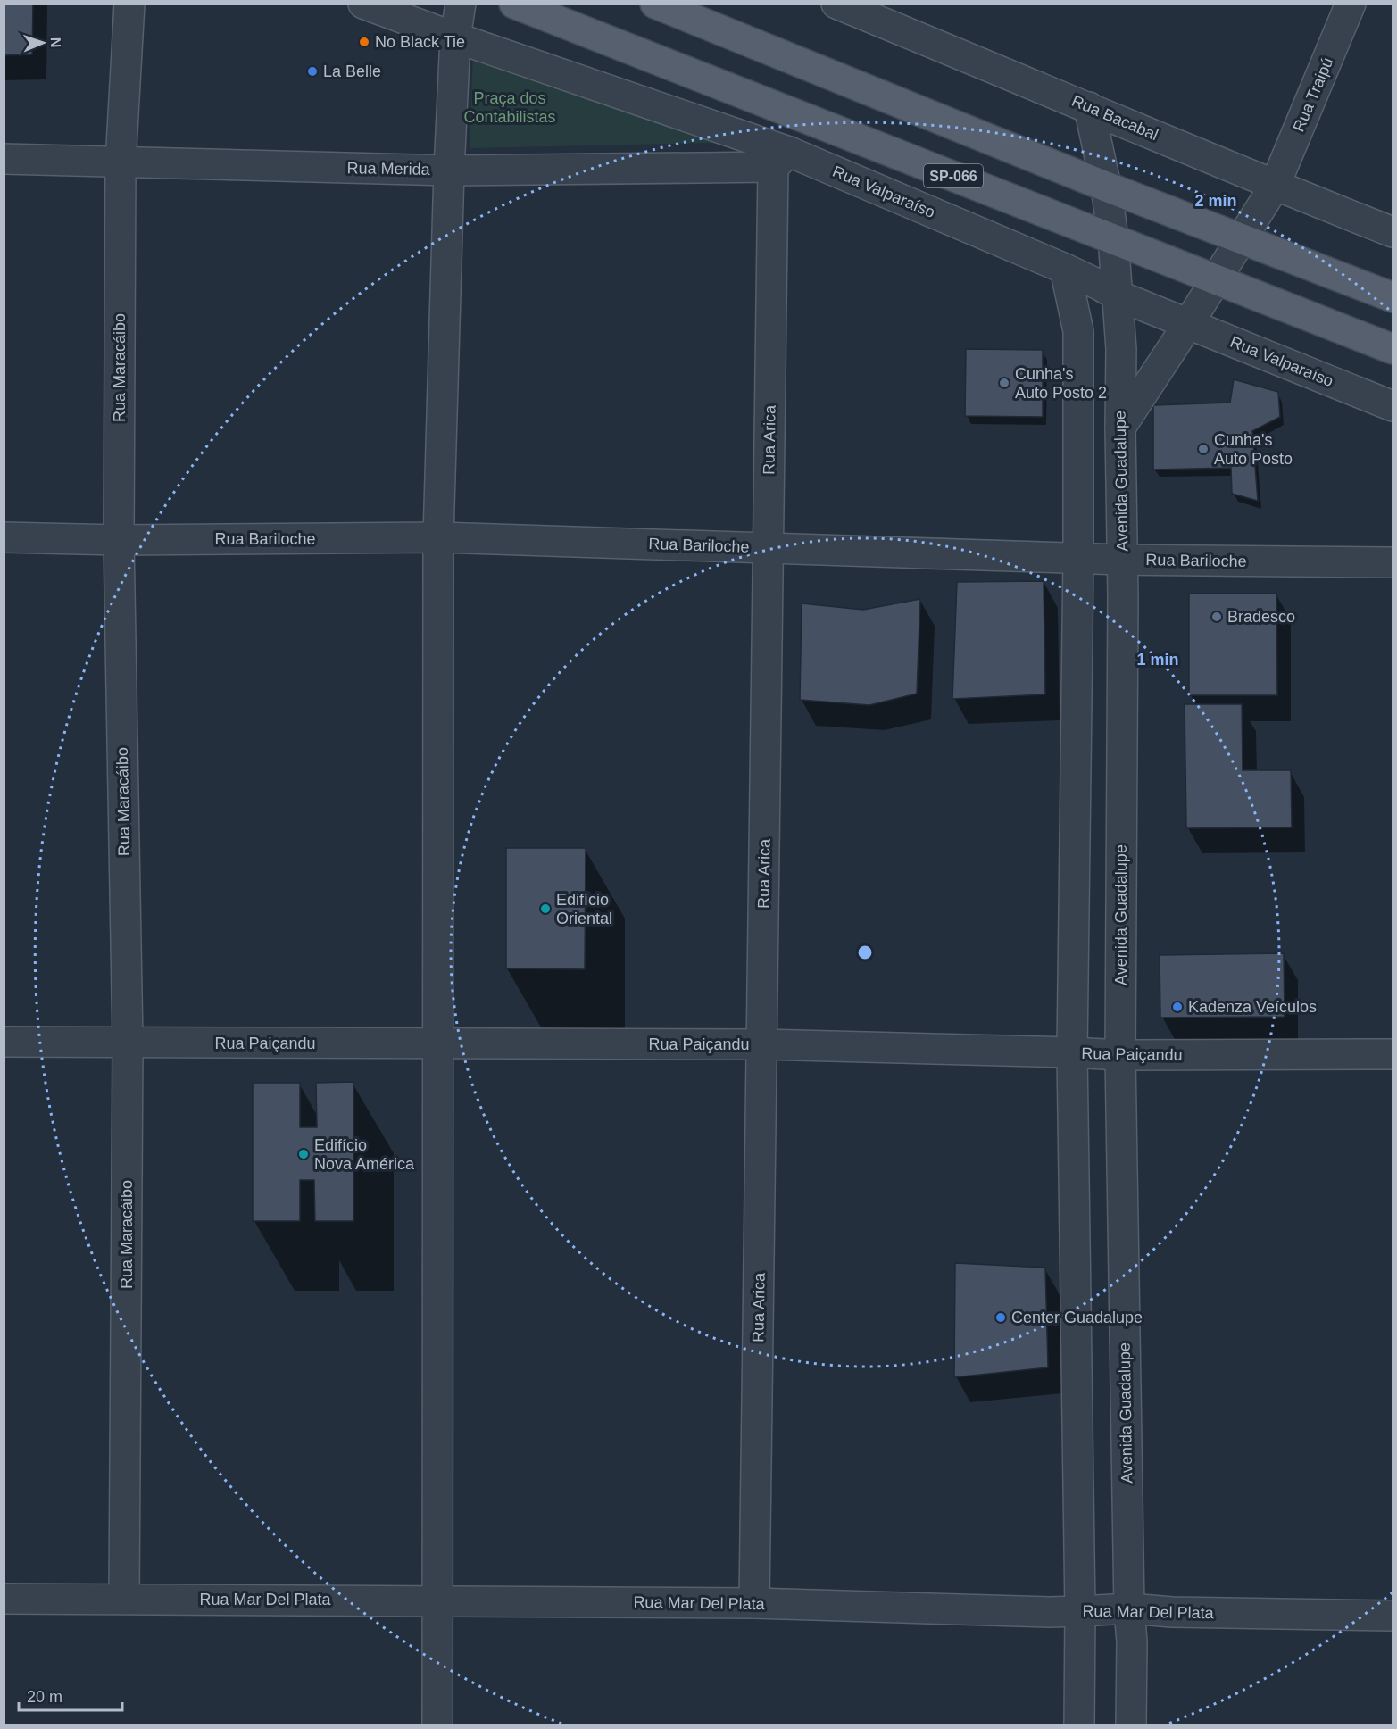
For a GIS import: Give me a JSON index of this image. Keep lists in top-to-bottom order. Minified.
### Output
{"streets":{"main road":["SP-066"],"street":["Rua Traipú","Rua Bacabal","Rua Merida","Rua Valparaíso","Rua Maracáibo","Rua Arica","Avenida Guadalupe","Rua Bariloche","Rua Paiçandu","Rua Mar Del Plata"]},"crossings":[["Rua Traipú","Rua Bacabal"],["Rua Bacabal","Avenida Guadalupe"],["Rua Merida","Rua Valparaíso"],["Rua Merida","Rua Maracáibo"],["Rua Merida","Rua Arica"],["SP-066","Avenida Guadalupe"],["Rua Valparaíso","Rua Arica"],["Rua Valparaíso","Avenida Guadalupe"],["Rua Maracáibo","Rua Bariloche"],["Rua Maracáibo","Rua Paiçandu"],["Rua Maracáibo","Rua Mar Del Plata"],["Rua Arica","Rua Bariloche"],["Rua Arica","Rua Paiçandu"],["Rua Arica","Rua Mar Del Plata"],["Avenida Guadalupe","Rua Bariloche"],["Avenida Guadalupe","Rua Paiçandu"],["Avenida Guadalupe","Rua Mar Del Plata"]],"parks":["Praça dos Contabilistas"],"places":["No Black Tie","La Belle","Cunha's Auto Posto 2","Cunha's Auto Posto","Bradesco","Edifício Oriental","Kadenza Veículos","Edifício Nova América","Center Guadalupe"],"scale_bar":"20 m","north":"right","rings":["2 min","1 min"]}
